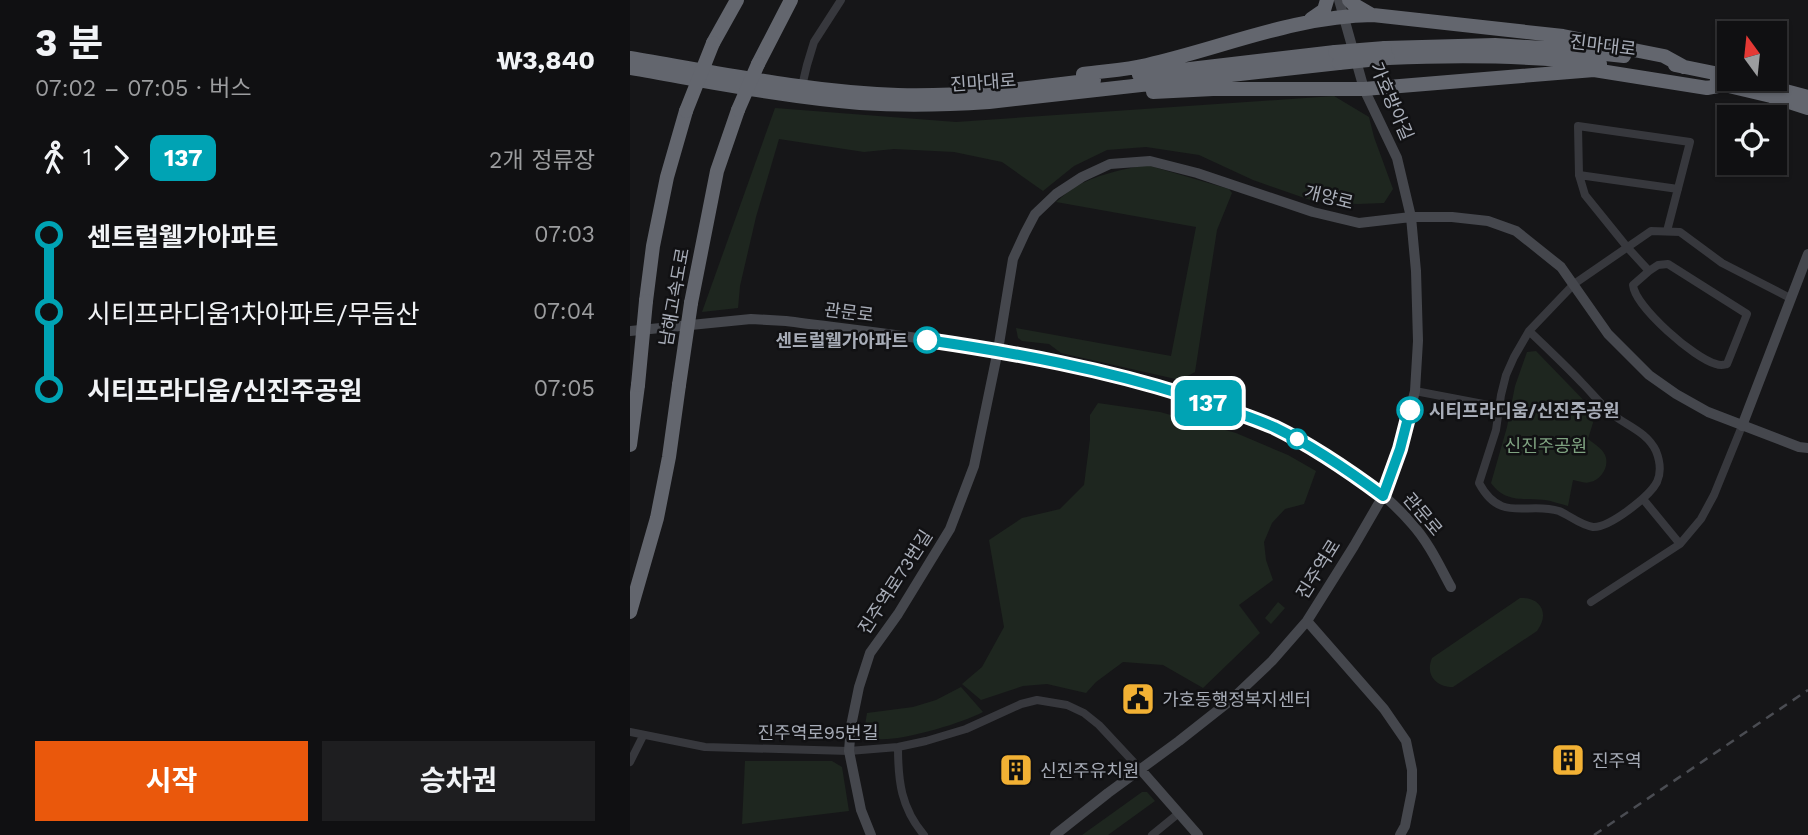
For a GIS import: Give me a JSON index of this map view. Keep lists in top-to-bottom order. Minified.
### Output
{"streets":{"highway":["진마대로","남해고속도로"],"street":["가호방아길","개양로","관문로","진주역로","진주역로73번길","진주역로95번길"]},"crossings":[["가호방아길","개양로"],["가호방아길","진주역로"],["개양로","관문로"],["개양로","진주역로"],["개양로","진주역로73번길"],["관문로","진주역로"],["관문로","진주역로73번길"],["진주역로","진주역로95번길"],["진주역로73번길","진주역로95번길"]],"parks":["신진주공원"],"places":{"other":["센트럴웰가아파트","시티프라디움/신진주공원"],"public building":["가호동행정복지센터"],"building":["진주역","신진주유치원"]},"lines":["bus line 137"],"north":"top","page":{"heading":["3 분","07:02 – 07:05 · 버스","₩3,840"],"on_map":"137","legs":["1","137","2개 정류장"],"list":[{"name":"센트럴웰가아파트","value":"07:03"},{"name":"시티프라디움1차아파트/무듬산","value":"07:04"},{"name":"시티프라디움/신진주공원","value":"07:05"}],"buttons":["시작","승차권"]}}
